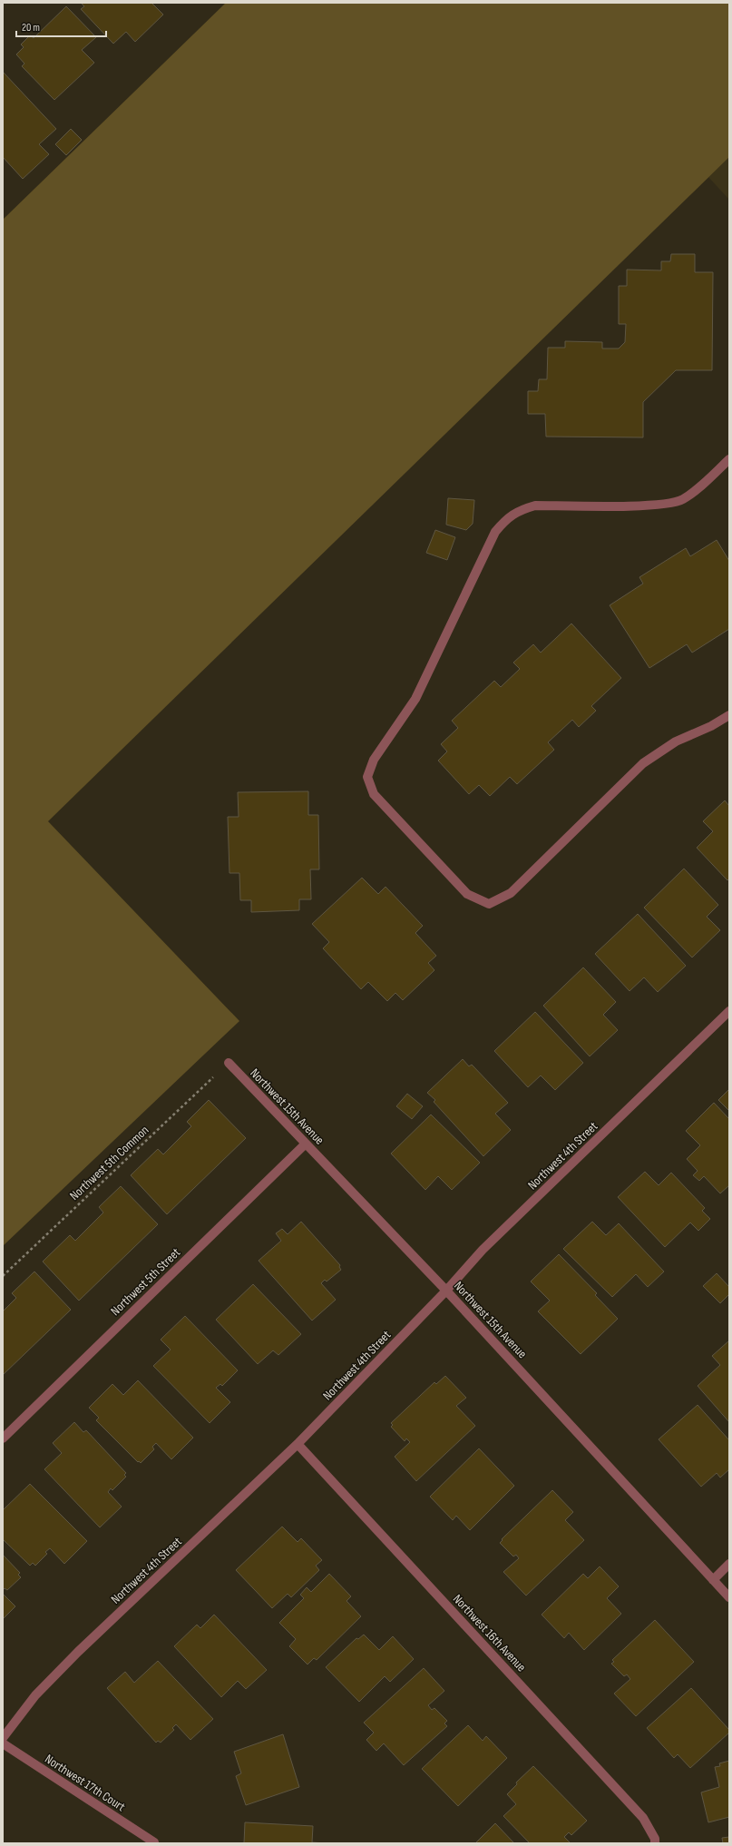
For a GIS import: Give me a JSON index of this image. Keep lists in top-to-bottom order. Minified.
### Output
{"streets":{"street":["Northwest 15th Avenue","Northwest 4th Street","Northwest 5th Street","Northwest 16th Avenue","Northwest 17th Court"],"path":["Northwest 5th Common"]},"crossings":[["Northwest 15th Avenue","Northwest 4th Street"],["Northwest 15th Avenue","Northwest 5th Common"],["Northwest 15th Avenue","Northwest 5th Street"],["Northwest 4th Street","Northwest 16th Avenue"]],"scale_bar":"20 m"}
